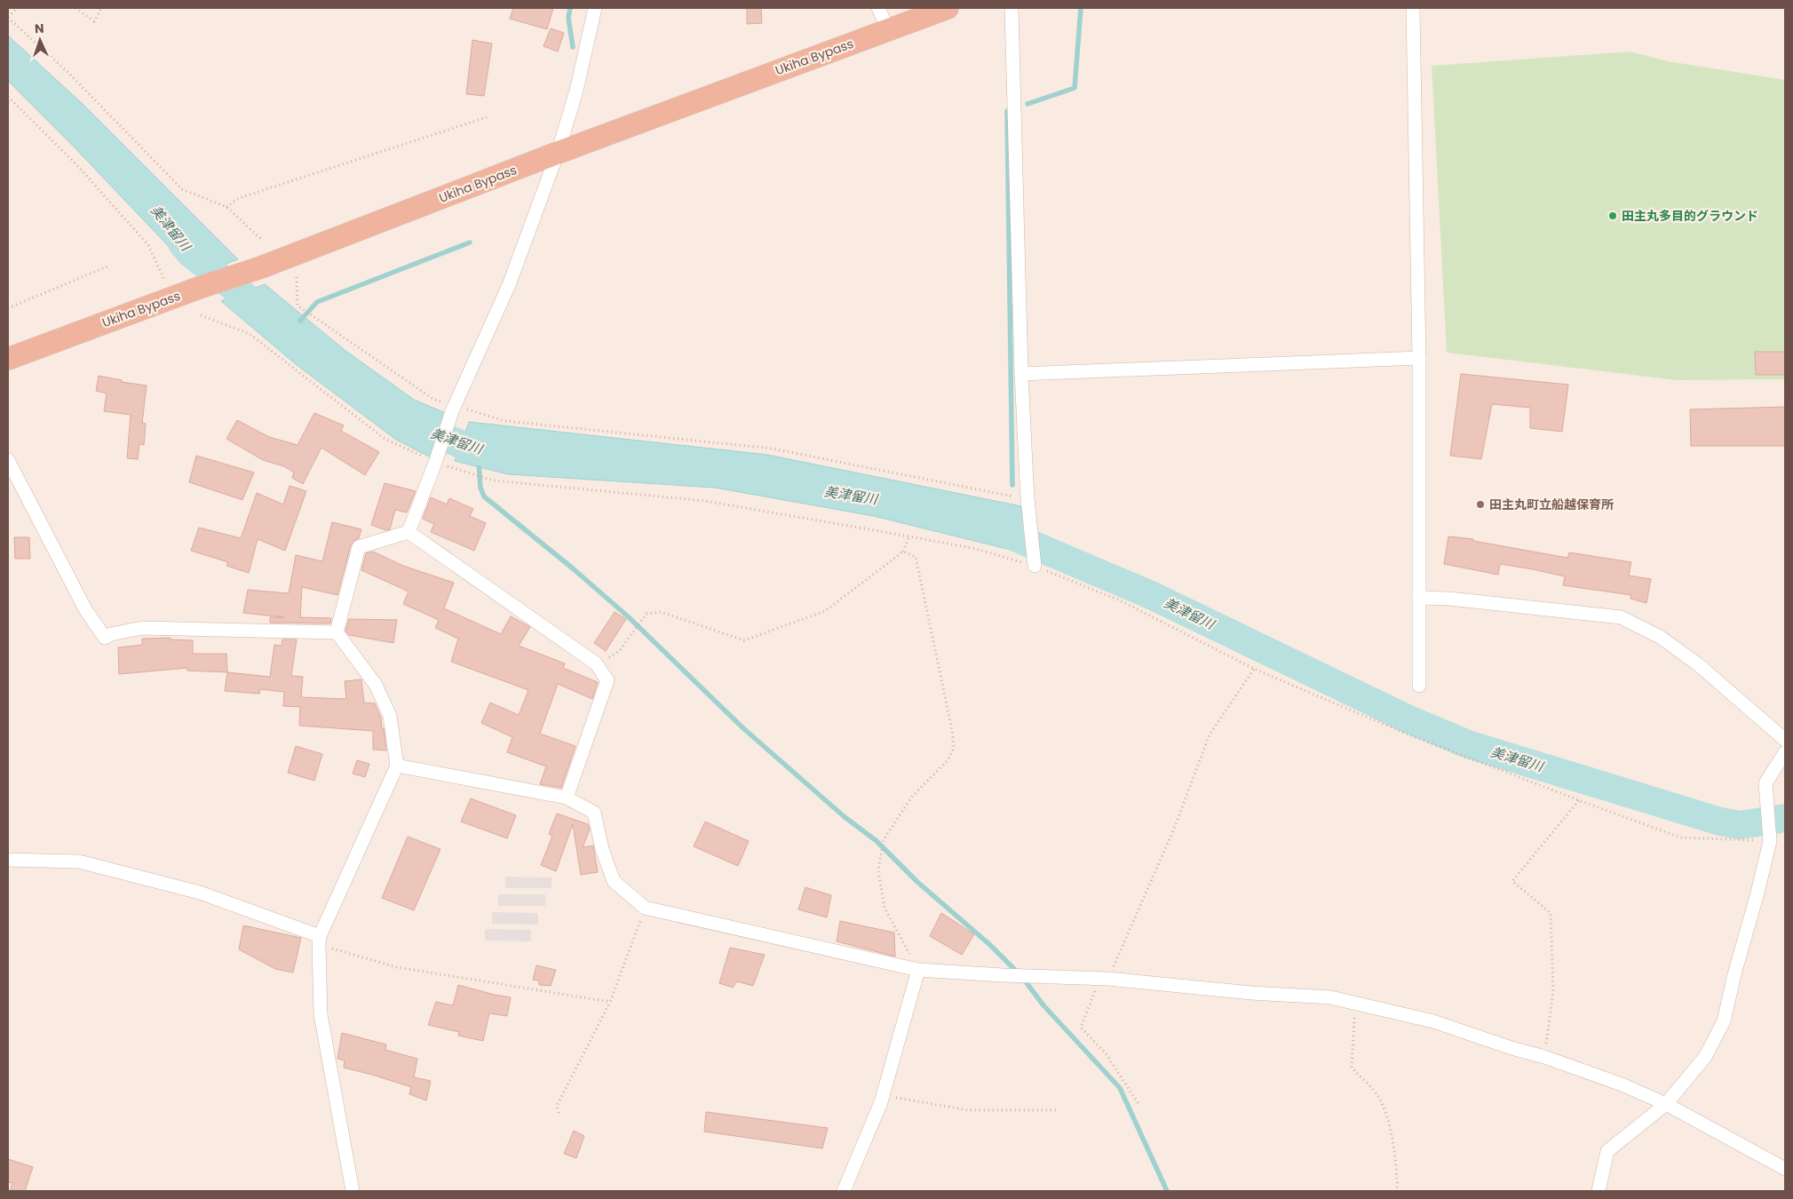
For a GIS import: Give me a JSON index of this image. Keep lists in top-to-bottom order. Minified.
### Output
{"streets":{"highway":["Ukiha Bypass"]},"water":["美津留川"],"places":["田主丸多目的グラウンド","田主丸町立船越保育所"],"north":"top"}
